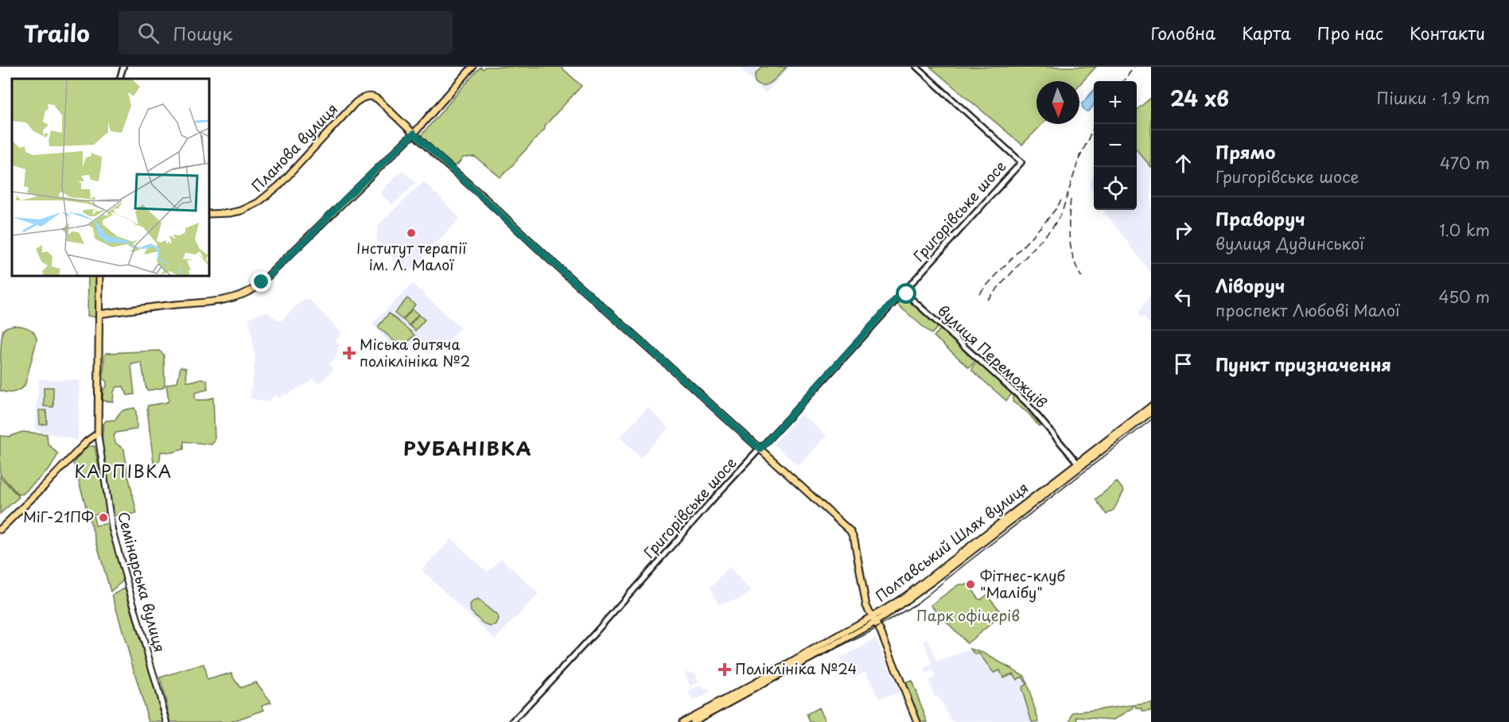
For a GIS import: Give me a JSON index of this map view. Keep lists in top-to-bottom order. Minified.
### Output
{"streets":{"main road":["Планова вулиця","Полтавський Шлях вулиця","Семінарська вулиця"],"street":["Григорівське шосе","вулиця Переможців"]},"crossings":[["Григорівське шосе","вулиця Переможців"],["вулиця Переможців","Полтавський Шлях вулиця"]],"districts":["РУБАНІВКА","КАРПІВКА"],"parks":["Парк офіцерів"],"places":{"other":["Інститут терапії ім. Л. Малої","МіГ-21ПФ","Фітнес-клуб \"Малібу\""],"health":["Міська дитяча поліклініка №2","Поліклініка №24"]},"north":"bottom","page":{"header":"Trailo","search":"Пошук","nav":["Головна","Карта","Про нас","Контакти"],"heading":["24 хв","Пішки · 1.9 km"],"map_buttons":["+","−"],"list":[["Прямо","Григорівське шосе","470 m"],["Праворуч","вулиця Дудинської","1.0 km"],["Ліворуч","проспект Любові Малої","450 m"],"Пункт призначення"]}}
